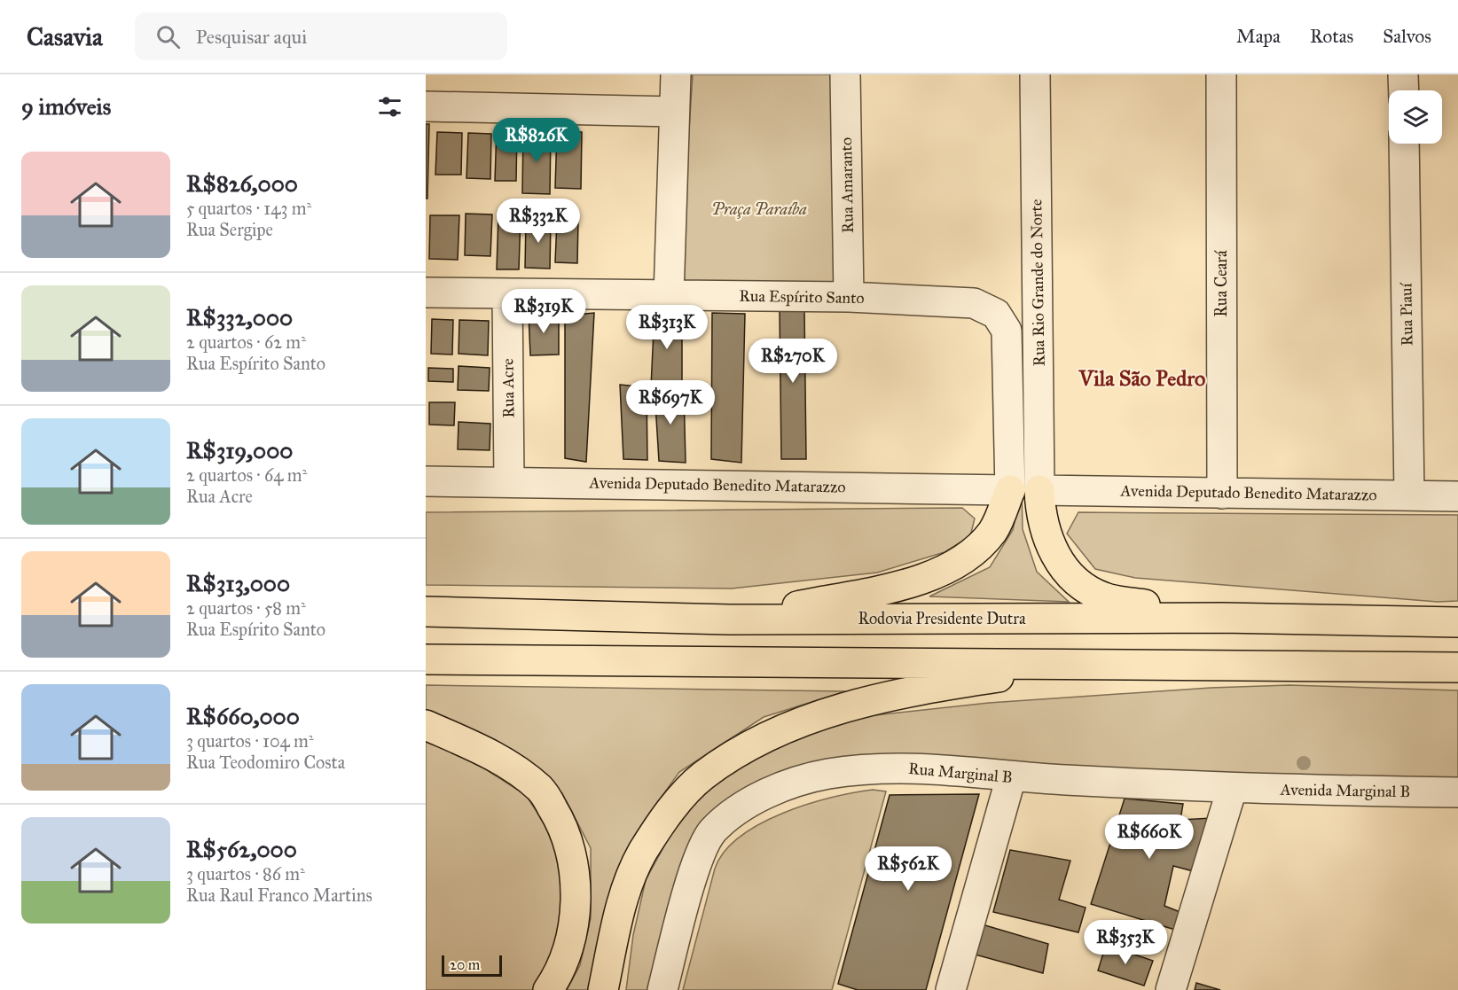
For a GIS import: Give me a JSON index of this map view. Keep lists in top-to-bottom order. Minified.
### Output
{"streets":{"highway":["Rodovia Presidente Dutra"],"street":["Rua Amaranto","Rua Rio Grande do Norte","Rua Ceará","Rua Espírito Santo","Rua Piauí","Rua Acre","Avenida Deputado Benedito Matarazzo","Rua Marginal B","Avenida Marginal B"]},"crossings":[["Rua Amaranto","Rua Espírito Santo"],["Rua Rio Grande do Norte","Avenida Deputado Benedito Matarazzo"],["Rua Ceará","Avenida Deputado Benedito Matarazzo"],["Rua Espírito Santo","Rua Acre"],["Rua Espírito Santo","Avenida Deputado Benedito Matarazzo"],["Rua Piauí","Avenida Deputado Benedito Matarazzo"],["Rua Acre","Avenida Deputado Benedito Matarazzo"],["Rua Marginal B","Avenida Marginal B"]],"districts":["Vila São Pedro"],"parks":["Praça Paraíba"],"scale_bar":"20 m","page":{"header":"Casavia","search":"Pesquisar aqui","nav":["Mapa","Rotas","Salvos"],"heading":"9 imóveis","price":["R$826K","R$332K","R$319K","R$313K","R$270K","R$697K","R$660K","R$562K","R$353K"],"list":[{"name":"R$826,000","note":"5 quartos · 143 m² · Rua Sergipe"},{"name":"R$332,000","note":"2 quartos · 62 m² · Rua Espírito Santo"},{"name":"R$319,000","note":"2 quartos · 64 m² · Rua Acre"},{"name":"R$313,000","note":"2 quartos · 58 m² · Rua Espírito Santo"},{"name":"R$660,000","note":"3 quartos · 104 m² · Rua Teodomiro Costa"},{"name":"R$562,000","note":"3 quartos · 86 m² · Rua Raul Franco Martins"}],"scale":"20 m"}}
